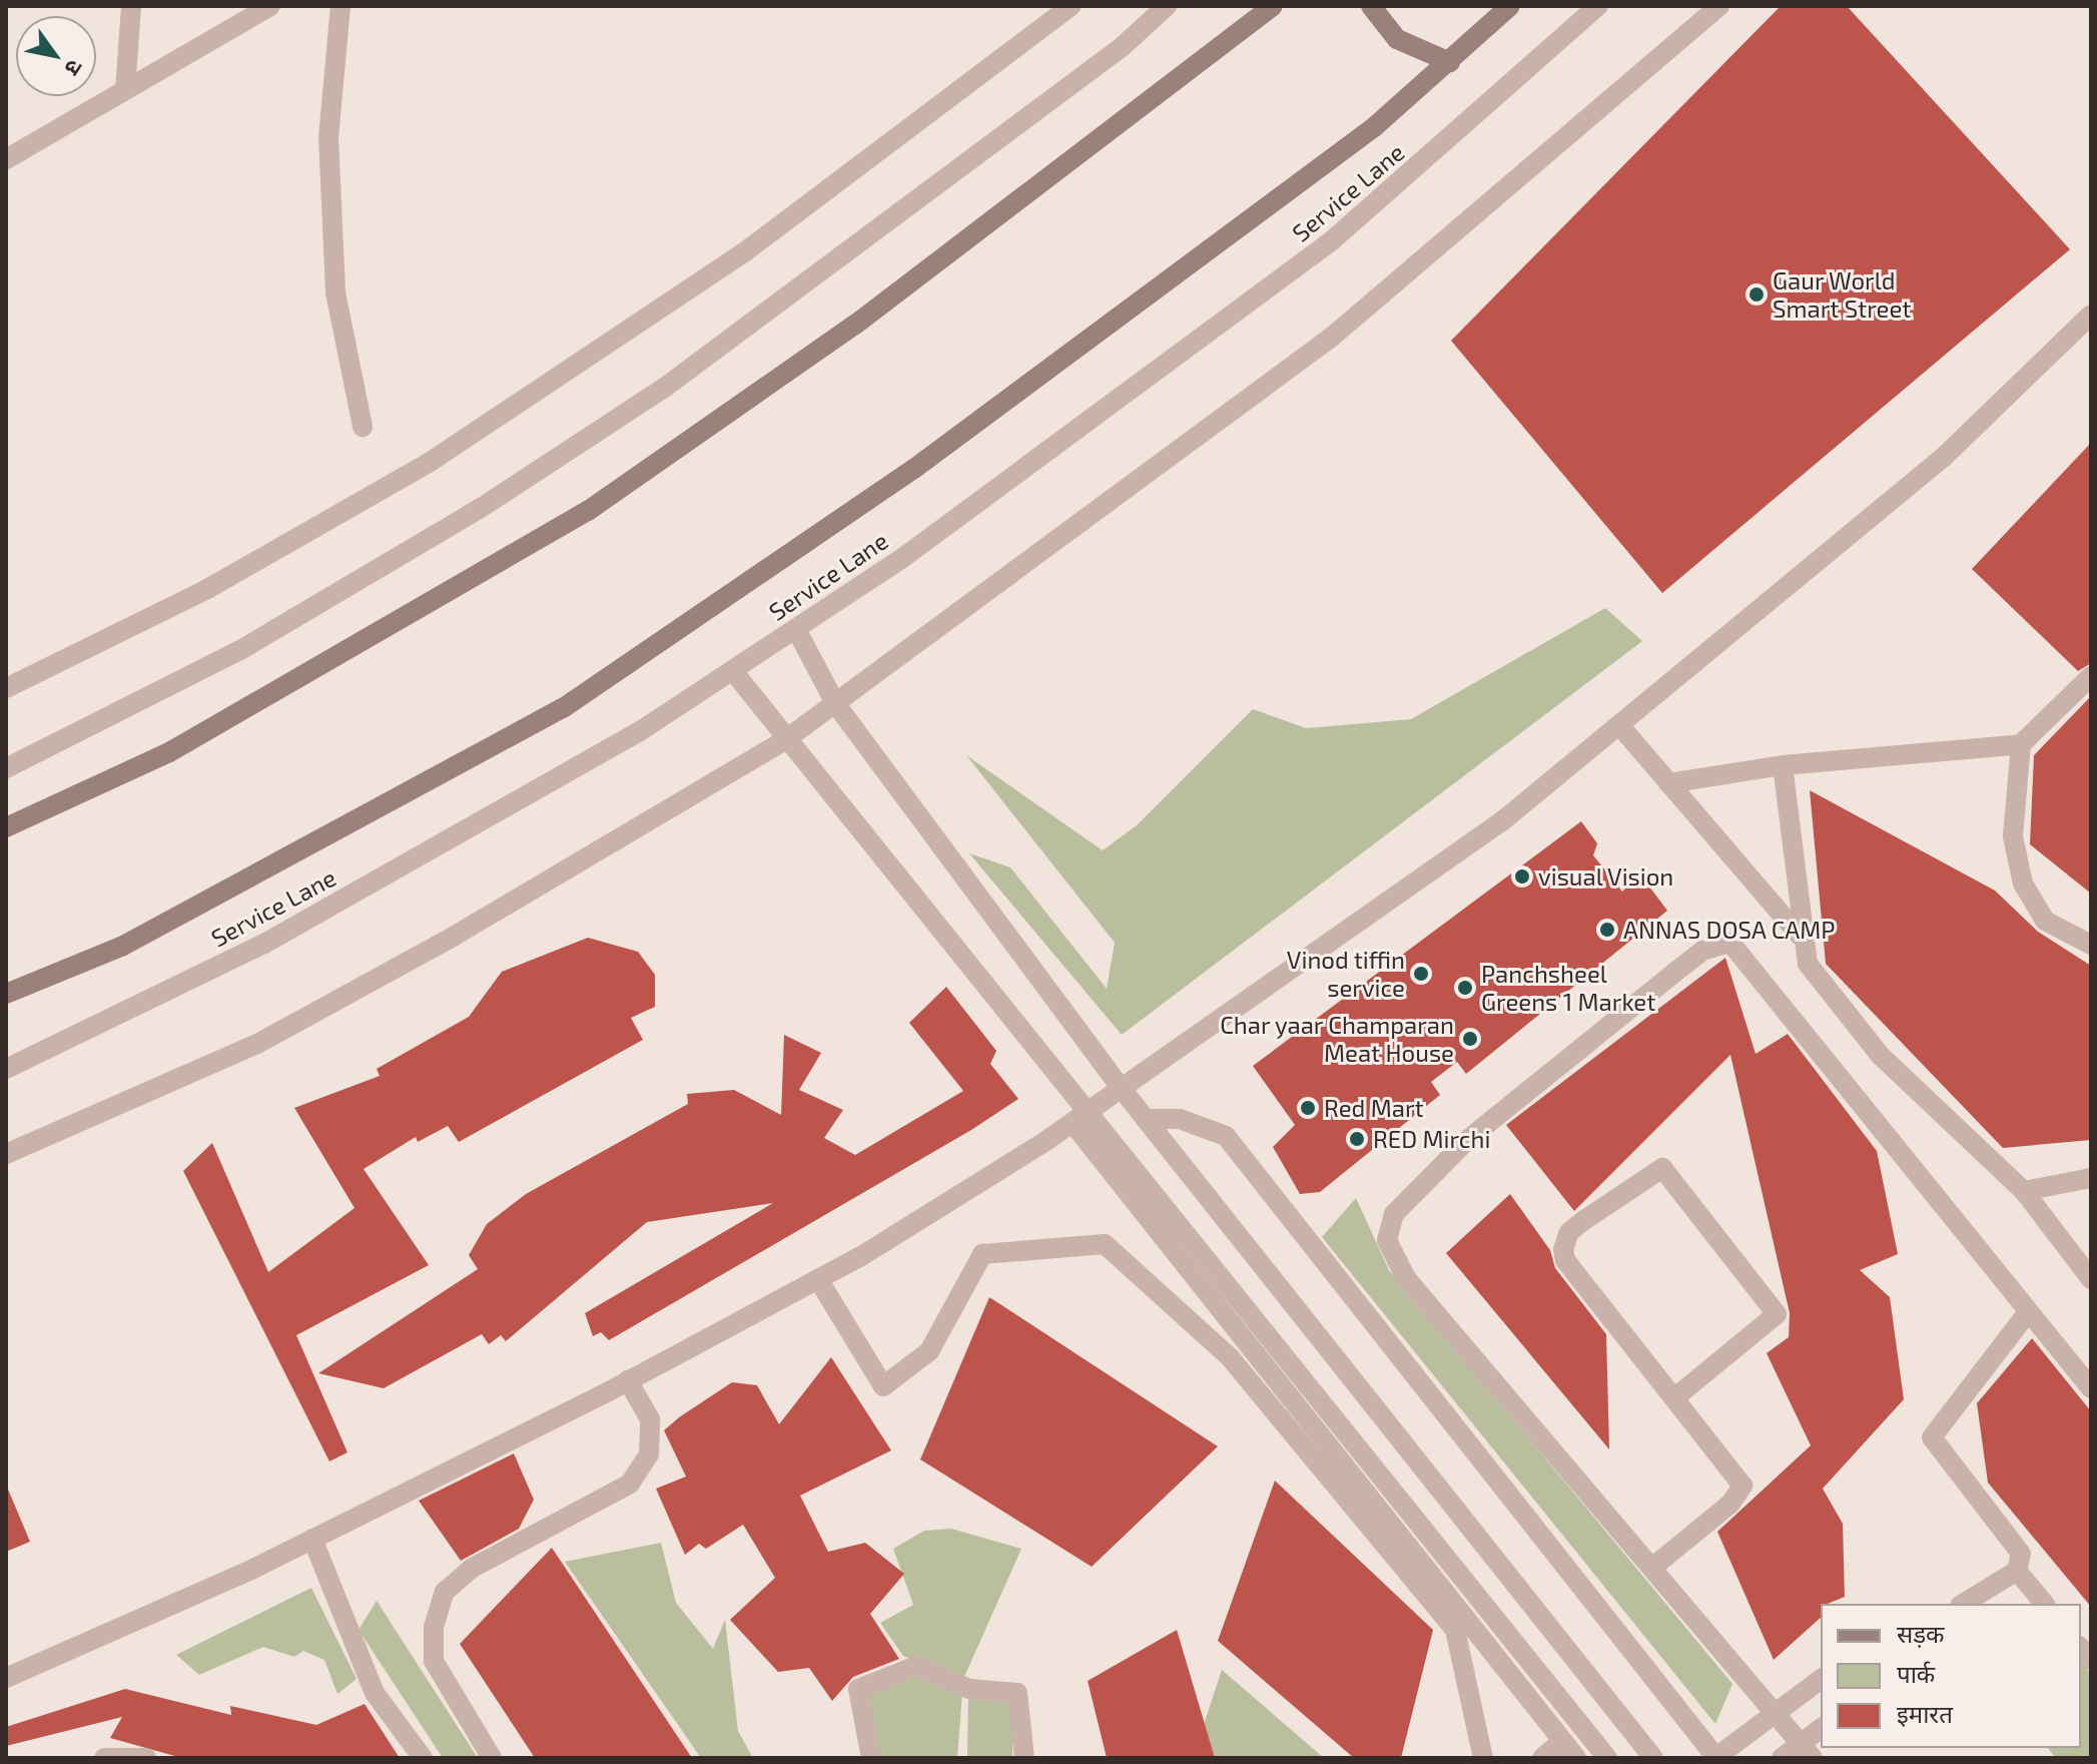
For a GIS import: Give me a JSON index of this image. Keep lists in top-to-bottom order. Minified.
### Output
{"streets":{"street":["Service Lane"]},"places":["Gaur World Smart Street","visual Vision","ANNAS DOSA CAMP","Vinod tiffin service","Panchsheel Greens 1 Market","Char yaar Champaran Meat House","Red Mart","RED Mirchi"],"legend":["सड़क","पार्क","इमारत"],"north":"bottom right"}
